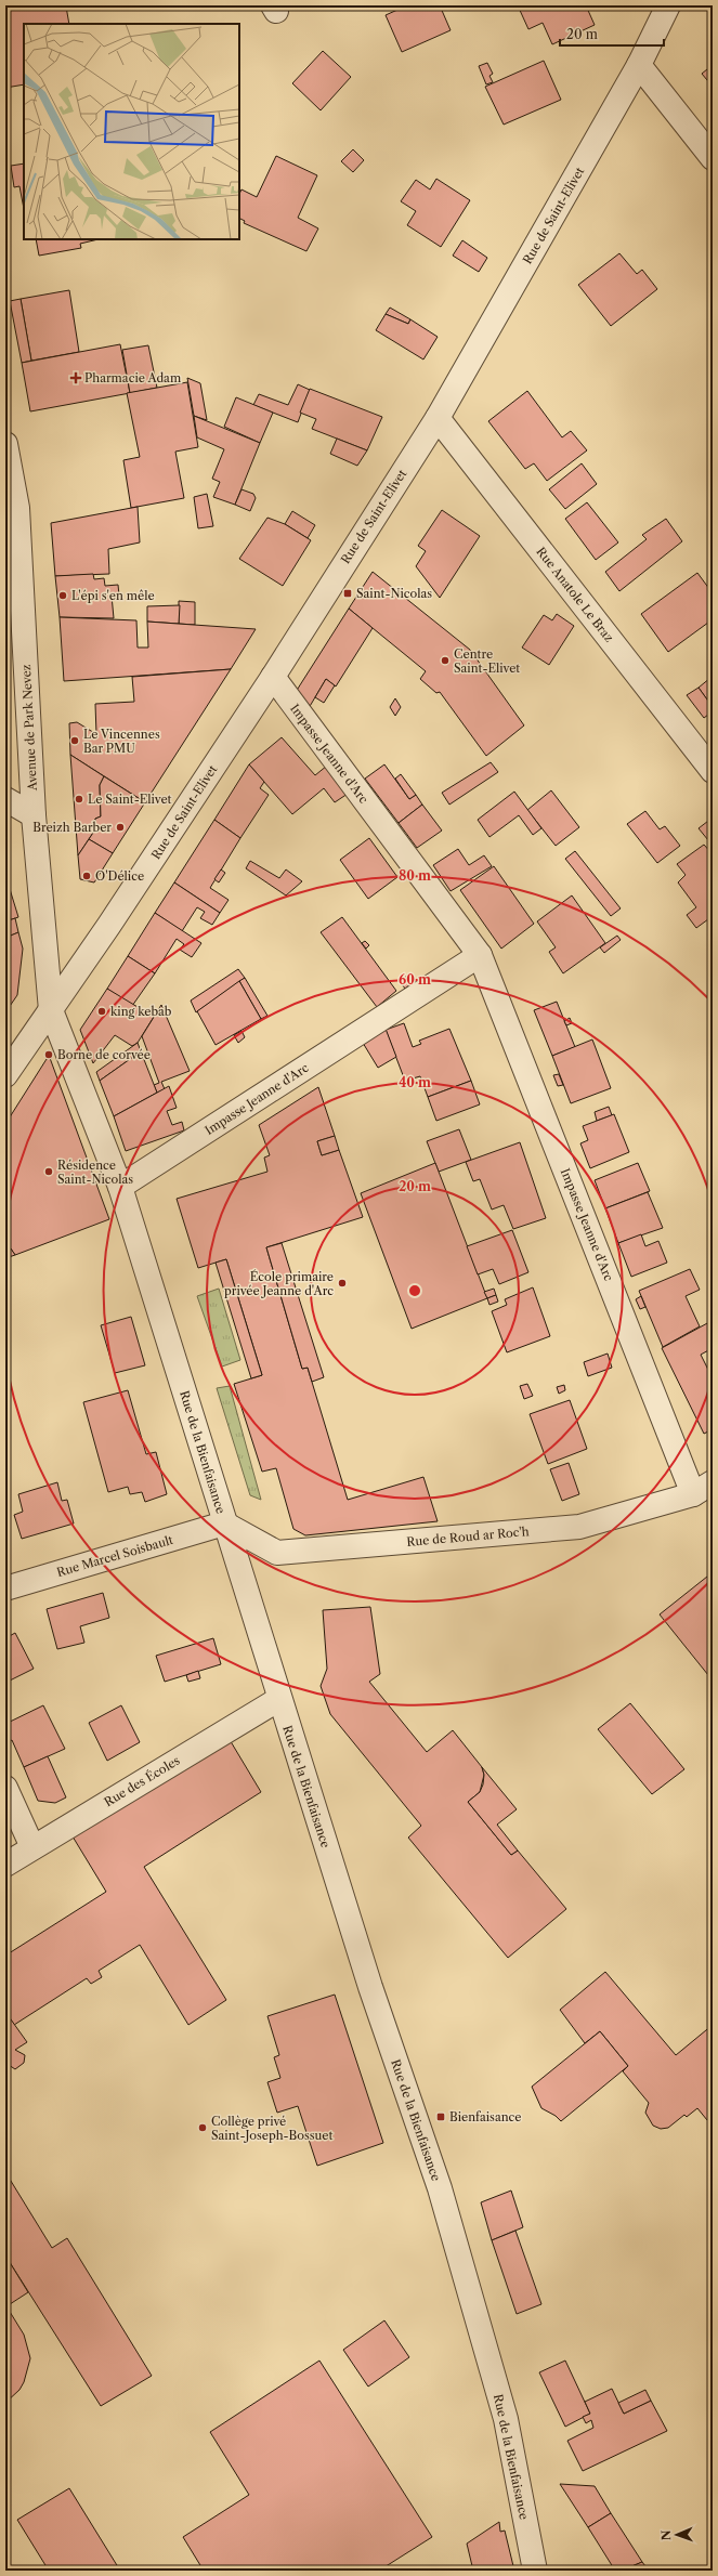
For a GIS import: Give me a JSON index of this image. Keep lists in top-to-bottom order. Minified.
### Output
{"streets":{"street":["Rue de Saint-Elivet","Rue Anatole Le Braz","Avenue de Park Nevez","Impasse Jeanne d'Arc","Rue de la Bienfaisance","Rue de Roud ar Roc'h","Rue Marcel Soisbault","Rue des Écoles"]},"crossings":[["Rue de Saint-Elivet","Rue Anatole Le Braz"],["Rue de Saint-Elivet","Avenue de Park Nevez"],["Rue de Saint-Elivet","Impasse Jeanne d'Arc"],["Rue de Saint-Elivet","Rue de la Bienfaisance"],["Avenue de Park Nevez","Rue de la Bienfaisance"],["Impasse Jeanne d'Arc","Rue de la Bienfaisance"],["Impasse Jeanne d'Arc","Rue de Roud ar Roc'h"],["Rue de la Bienfaisance","Rue de Roud ar Roc'h"],["Rue de la Bienfaisance","Rue Marcel Soisbault"],["Rue de la Bienfaisance","Rue des Écoles"],["Rue de Roud ar Roc'h","Rue Marcel Soisbault"]],"places":{"health":["Pharmacie Adam"],"transit":["Saint-Nicolas","Bienfaisance"],"other":["L'épi s'en mêle","Centre Saint-Elivet","Le Vincennes Bar PMU","Le Saint-Elivet","Breizh Barber","O'Délice","king kebab","Borne de corvée","Résidence Saint-Nicolas","École primaire privée Jeanne d'Arc","Collège privé Saint-Joseph-Bossuet"]},"scale_bar":"20 m","north":"left","rings":["80 m","60 m","40 m","20 m"]}
